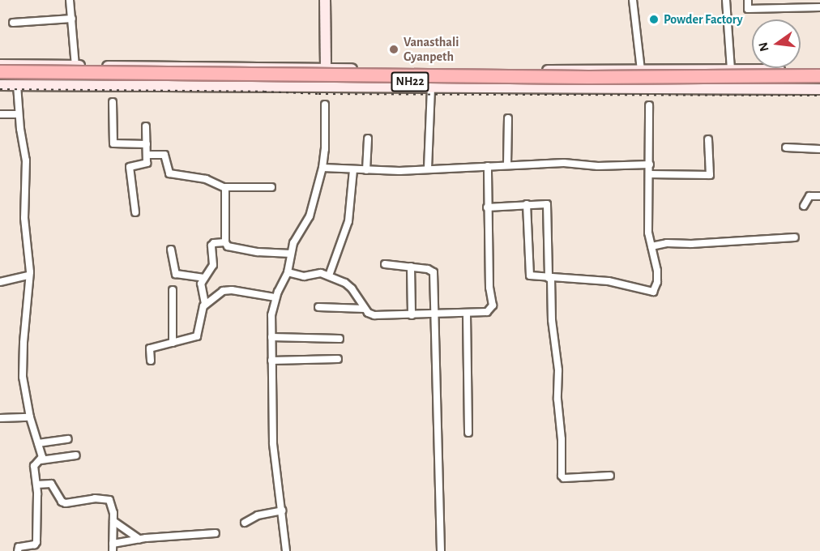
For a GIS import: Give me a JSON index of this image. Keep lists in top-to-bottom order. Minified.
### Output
{"streets":{"highway":["NH22"]},"places":["Powder Factory","Vanasthali Gyanpeth"],"north":"left"}
